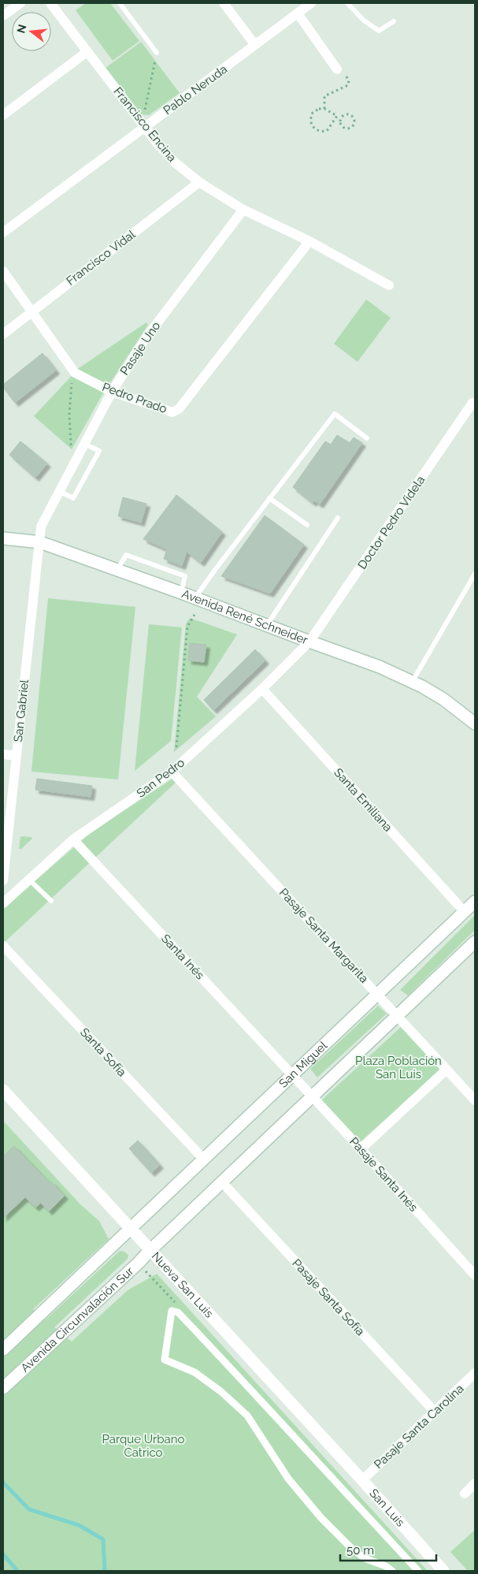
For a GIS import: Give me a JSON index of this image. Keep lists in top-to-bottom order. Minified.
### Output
{"streets":{"main road":["Avenida René Schneider","San Miguel","Nueva San Luis","Avenida Circunvalación Sur","San Luis"],"street":["Pablo Neruda","Francisco Encina","Francisco Vidal","Pasaje Uno","Pedro Prado","Doctor Pedro Videla","San Gabriel","San Pedro","Santa Emiliana","Pasaje Santa Margarita","Santa Inés","Santa Sofía","Pasaje Santa Inés","Pasaje Santa Sofía","Pasaje Santa Carolina"]},"crossings":[["Pablo Neruda","Francisco Encina"],["Francisco Encina","Francisco Vidal"],["Francisco Encina","Pasaje Uno"],["Francisco Encina","Pedro Prado"],["Francisco Vidal","Pedro Prado"],["Pasaje Uno","Pedro Prado"],["Pasaje Uno","Avenida René Schneider"],["Pasaje Uno","San Gabriel"],["Doctor Pedro Videla","Avenida René Schneider"],["Doctor Pedro Videla","San Pedro"],["Avenida René Schneider","San Gabriel"],["Avenida René Schneider","San Pedro"],["San Pedro","Santa Emiliana"],["San Pedro","Pasaje Santa Margarita"],["San Pedro","Santa Inés"],["Santa Emiliana","San Miguel"],["Pasaje Santa Margarita","San Miguel"],["Santa Inés","San Miguel"],["Santa Inés","Pasaje Santa Inés"],["Santa Sofía","San Miguel"],["San Miguel","Pasaje Santa Inés"],["San Miguel","Nueva San Luis"],["Nueva San Luis","Avenida Circunvalación Sur"],["Nueva San Luis","Pasaje Santa Carolina"],["Nueva San Luis","San Luis"],["Pasaje Santa Sofía","Pasaje Santa Carolina"],["Pasaje Santa Carolina","San Luis"]],"parks":["Plaza Población San Luis","Parque Urbano Catrico"],"scale_bar":"50 m","north":"left"}
